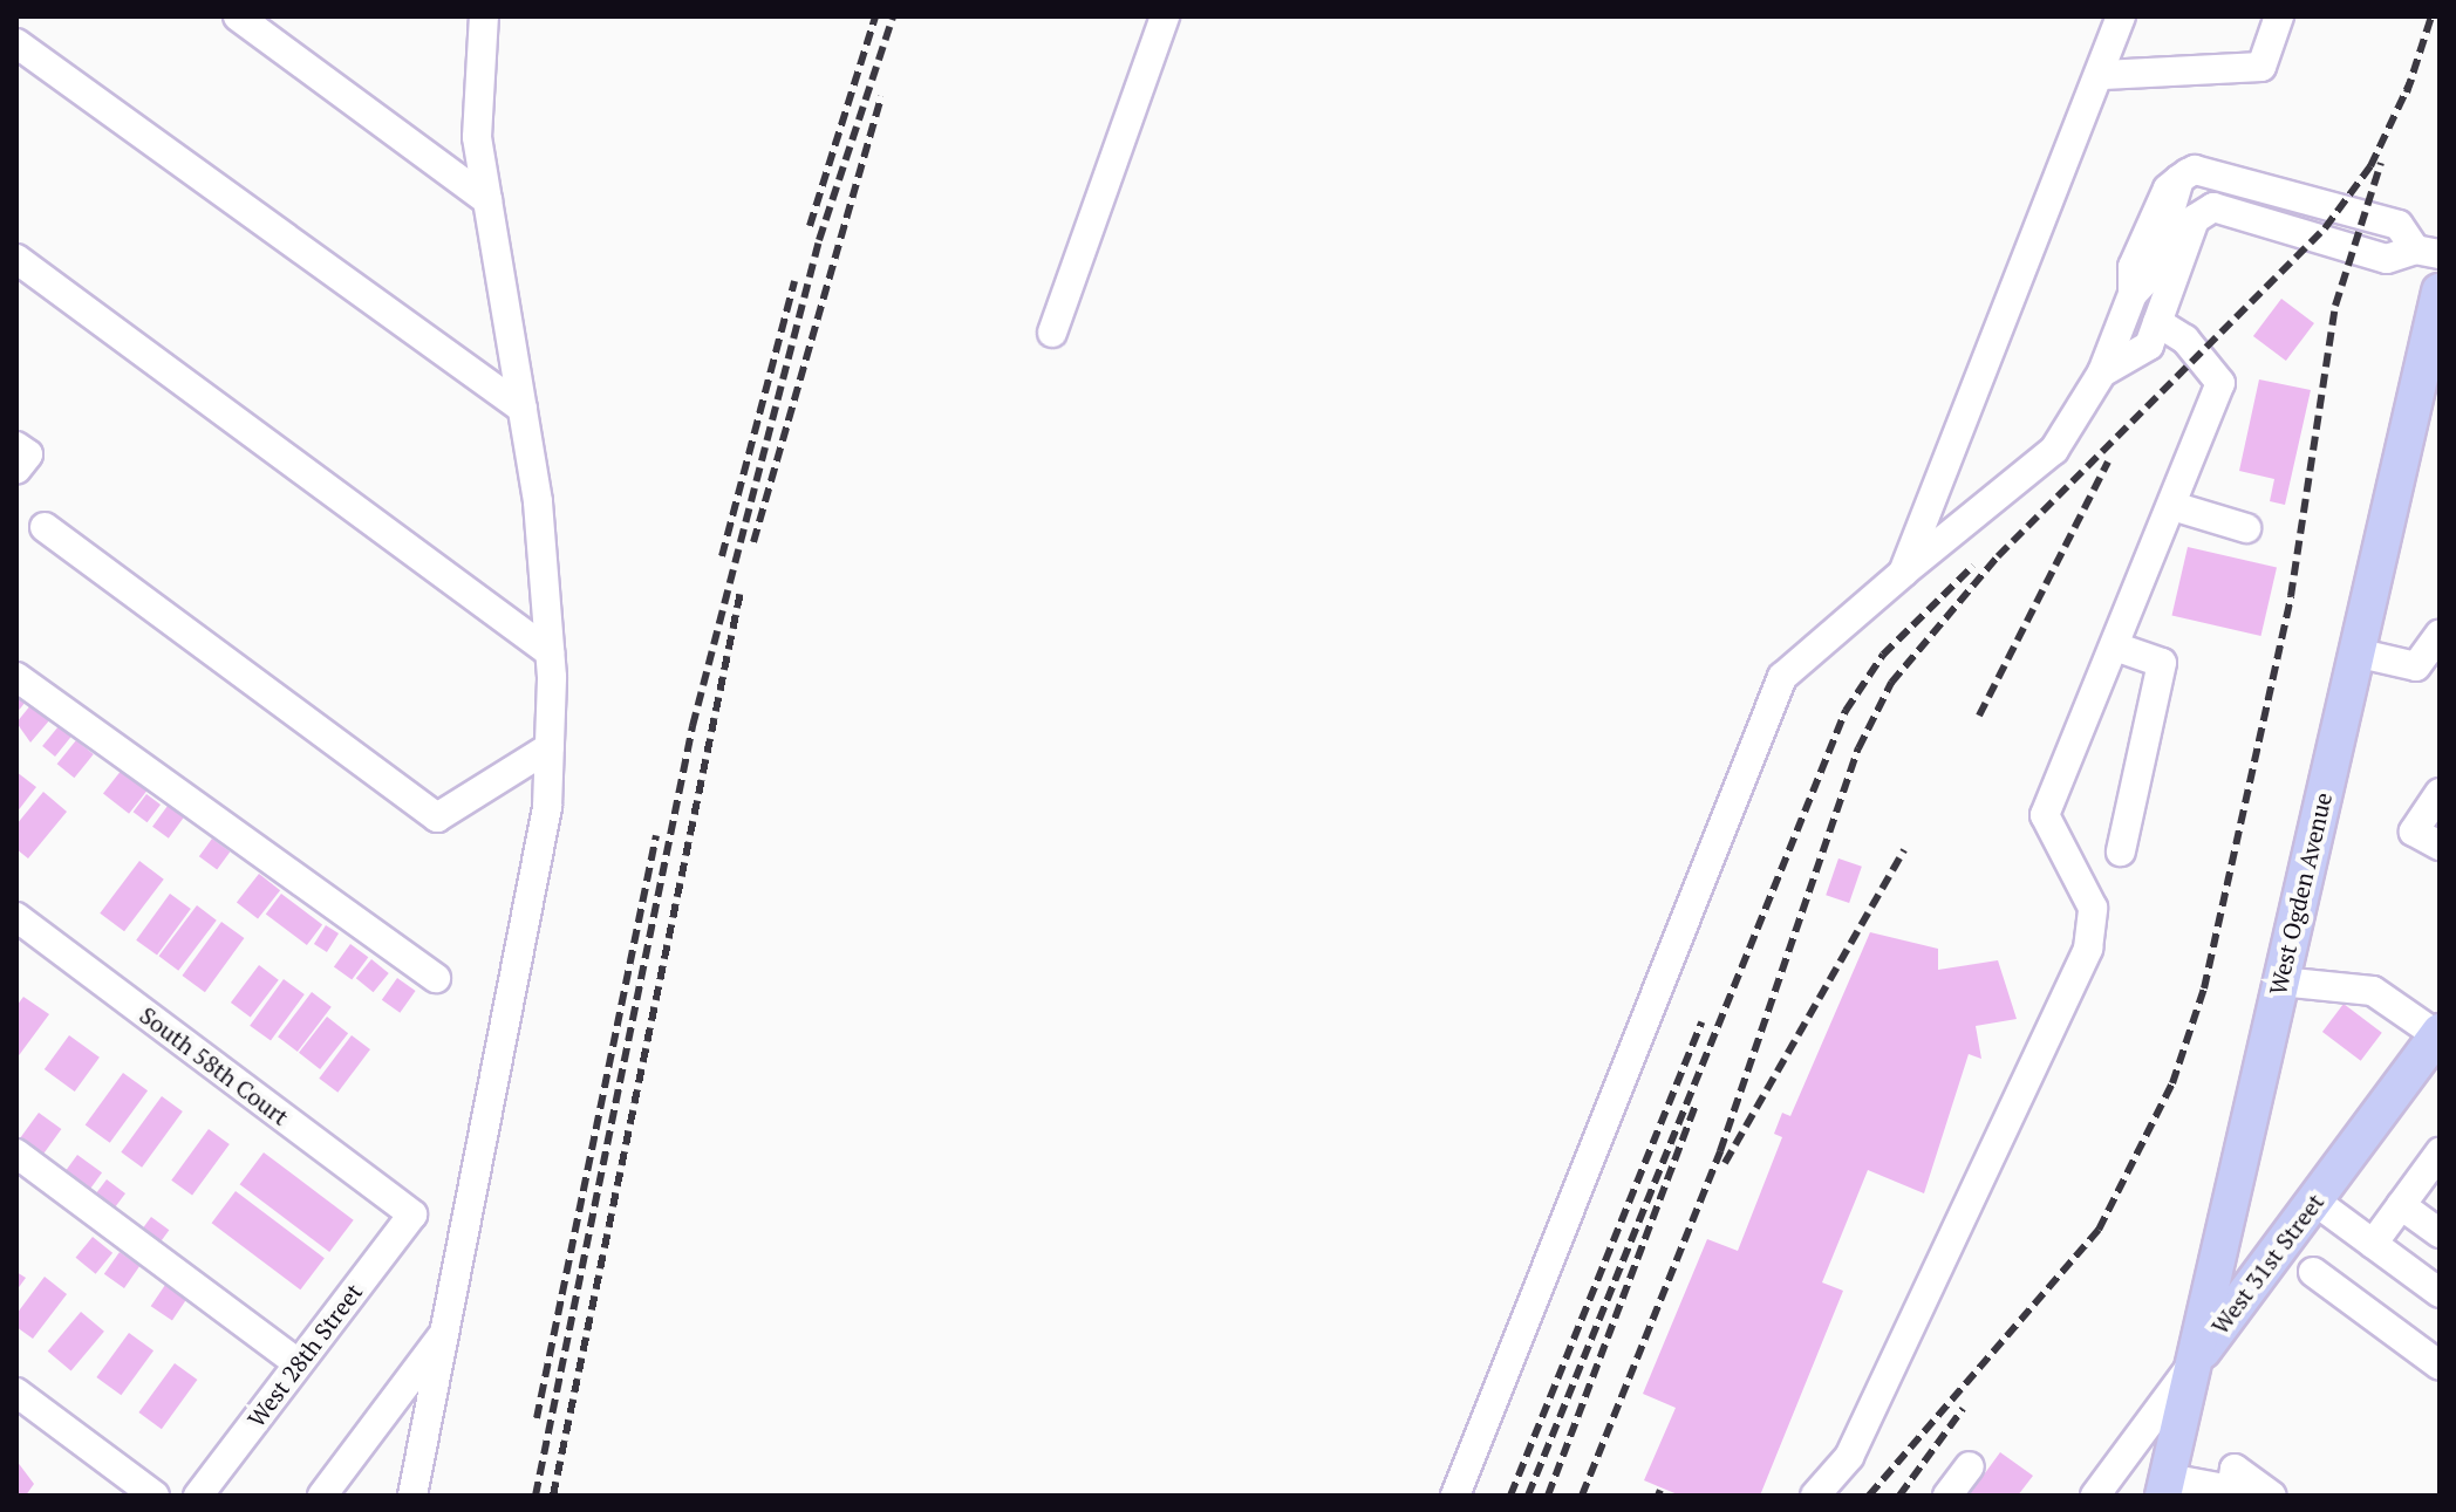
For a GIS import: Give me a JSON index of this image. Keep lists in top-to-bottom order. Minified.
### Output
{"streets":{"main road":["West Ogden Avenue","West 31st Street"],"street":["South 58th Court","West 28th Street"]},"crossings":[["West Ogden Avenue","West 31st Street"],["South 58th Court","West 28th Street"]]}
